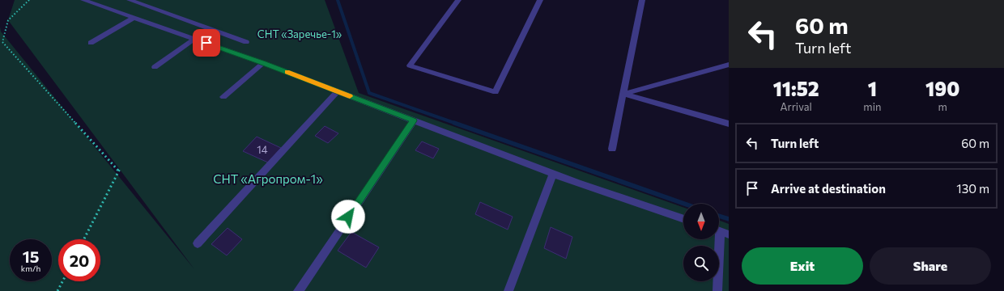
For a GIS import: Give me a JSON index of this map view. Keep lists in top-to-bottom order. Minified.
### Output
{"parks":["СНТ «Заречье-1»","СНТ «Агропром-1»"],"house_numbers":["14"],"north":"bottom","page":{"turn":["60 m","Turn left"],"eta":["11:52","Arrival","1","min","190","m"],"list":[{"name":"Turn left","value":"60 m"},{"name":"Arrive at destination","value":"130 m"}],"speed":"15 km/h","limit":"20","buttons":["Exit","Share"]}}
